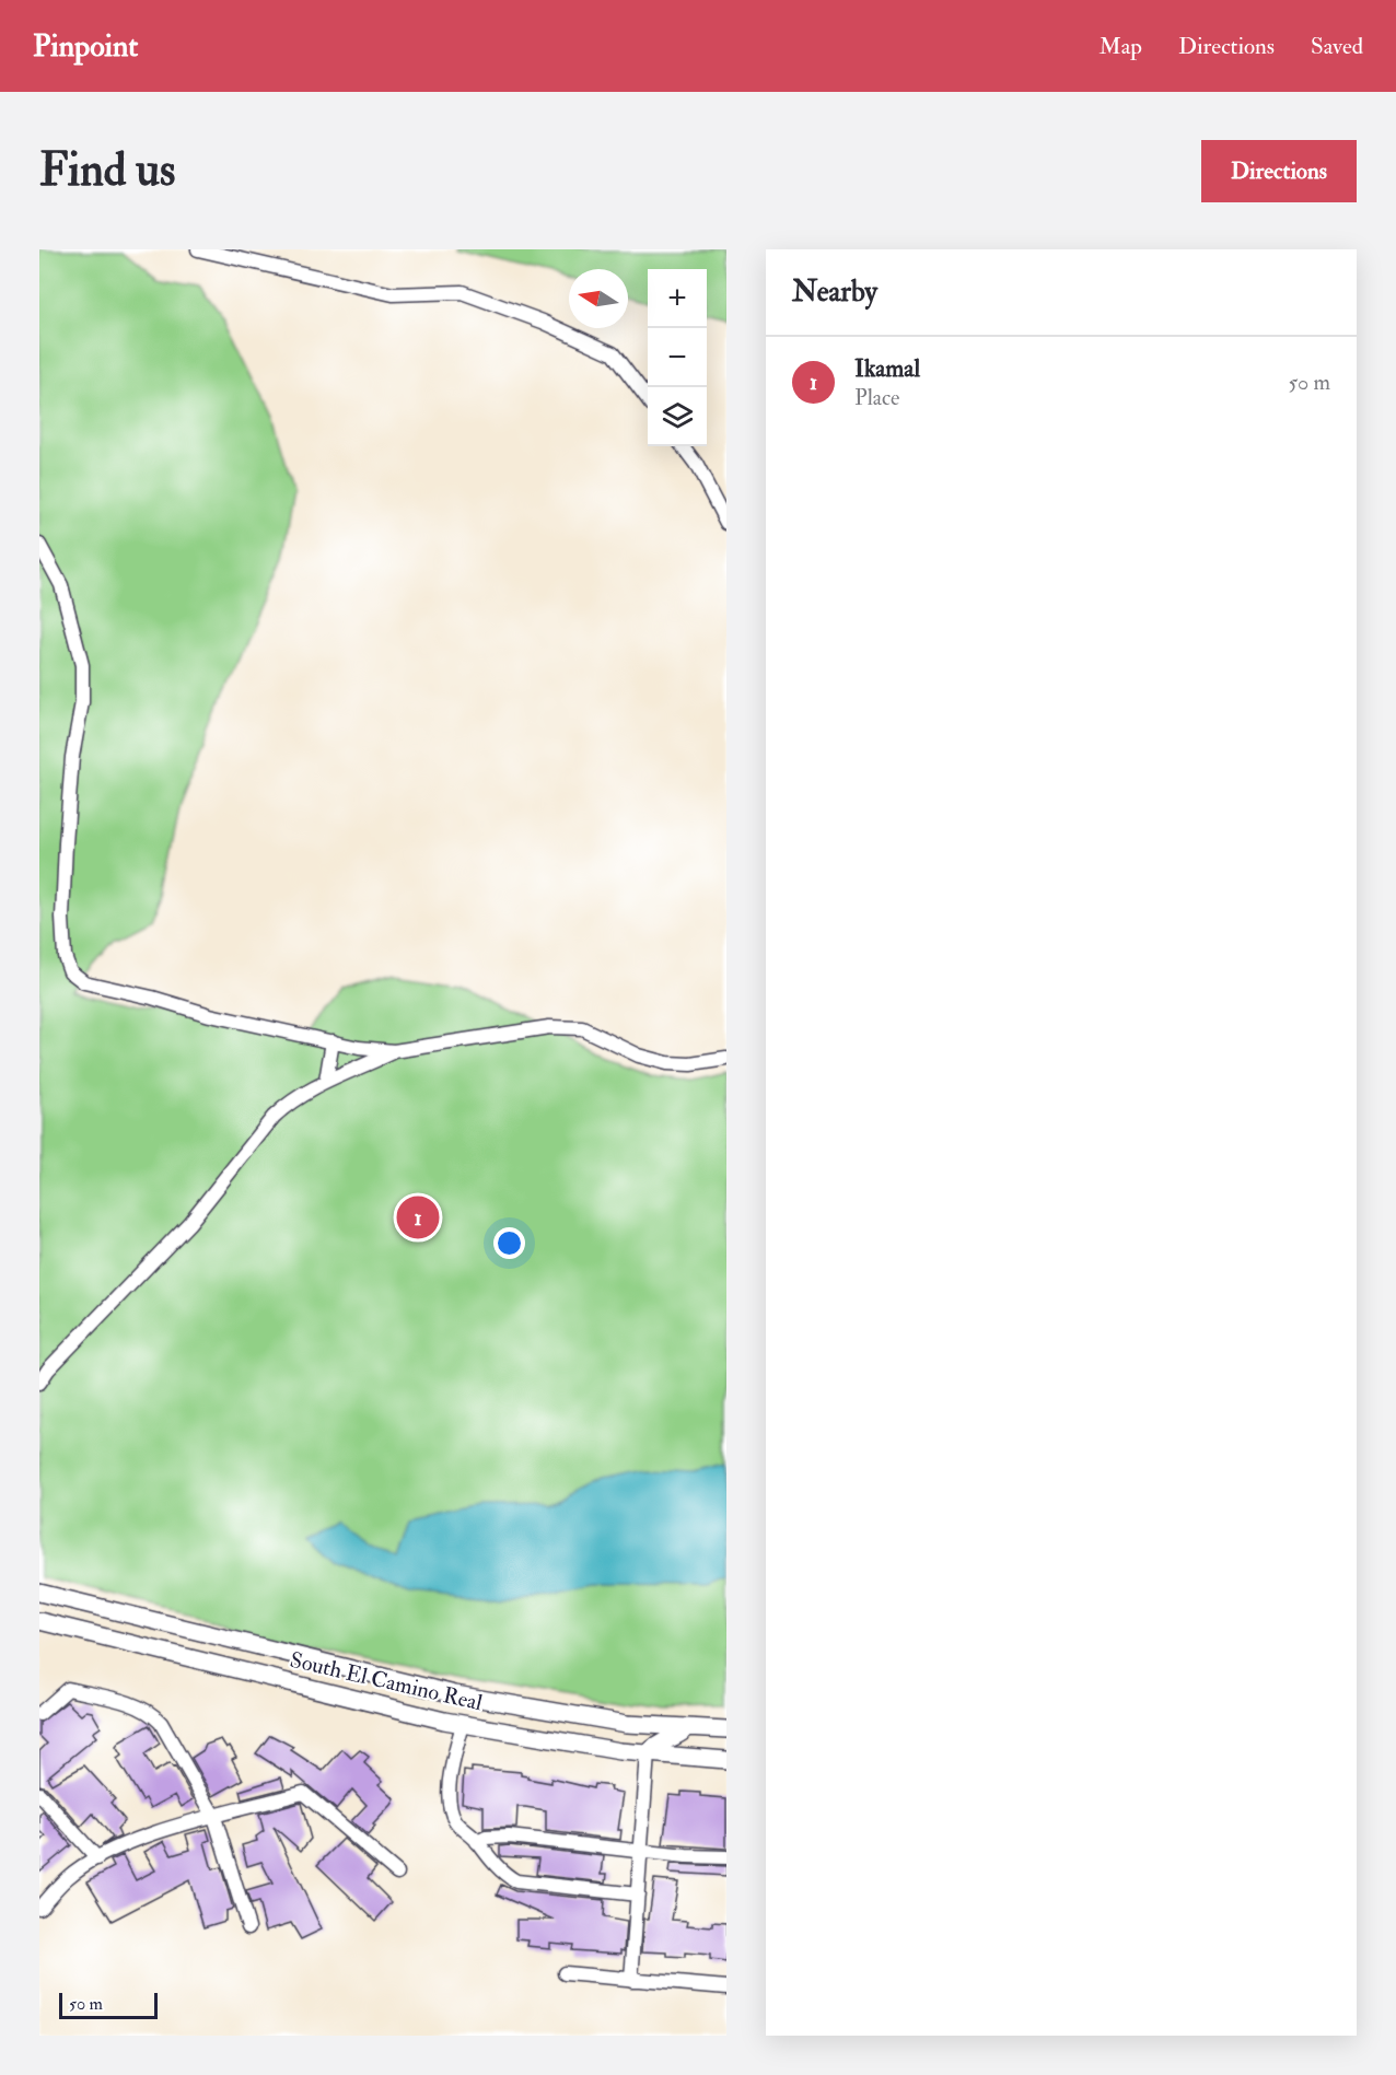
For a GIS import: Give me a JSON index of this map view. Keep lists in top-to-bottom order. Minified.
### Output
{"streets":{"main road":["South El Camino Real"]},"scale_bar":"50 m","north":"left","page":{"header":"Pinpoint","nav":["Map","Directions","Saved"],"buttons":"Directions","title":"Find us","heading":"Nearby","map_buttons":["+","−"],"list":[{"mark":"1","name":"Ikamal","note":"Place","value":"50 m"}],"pins":"1","scale":"50 m"}}
